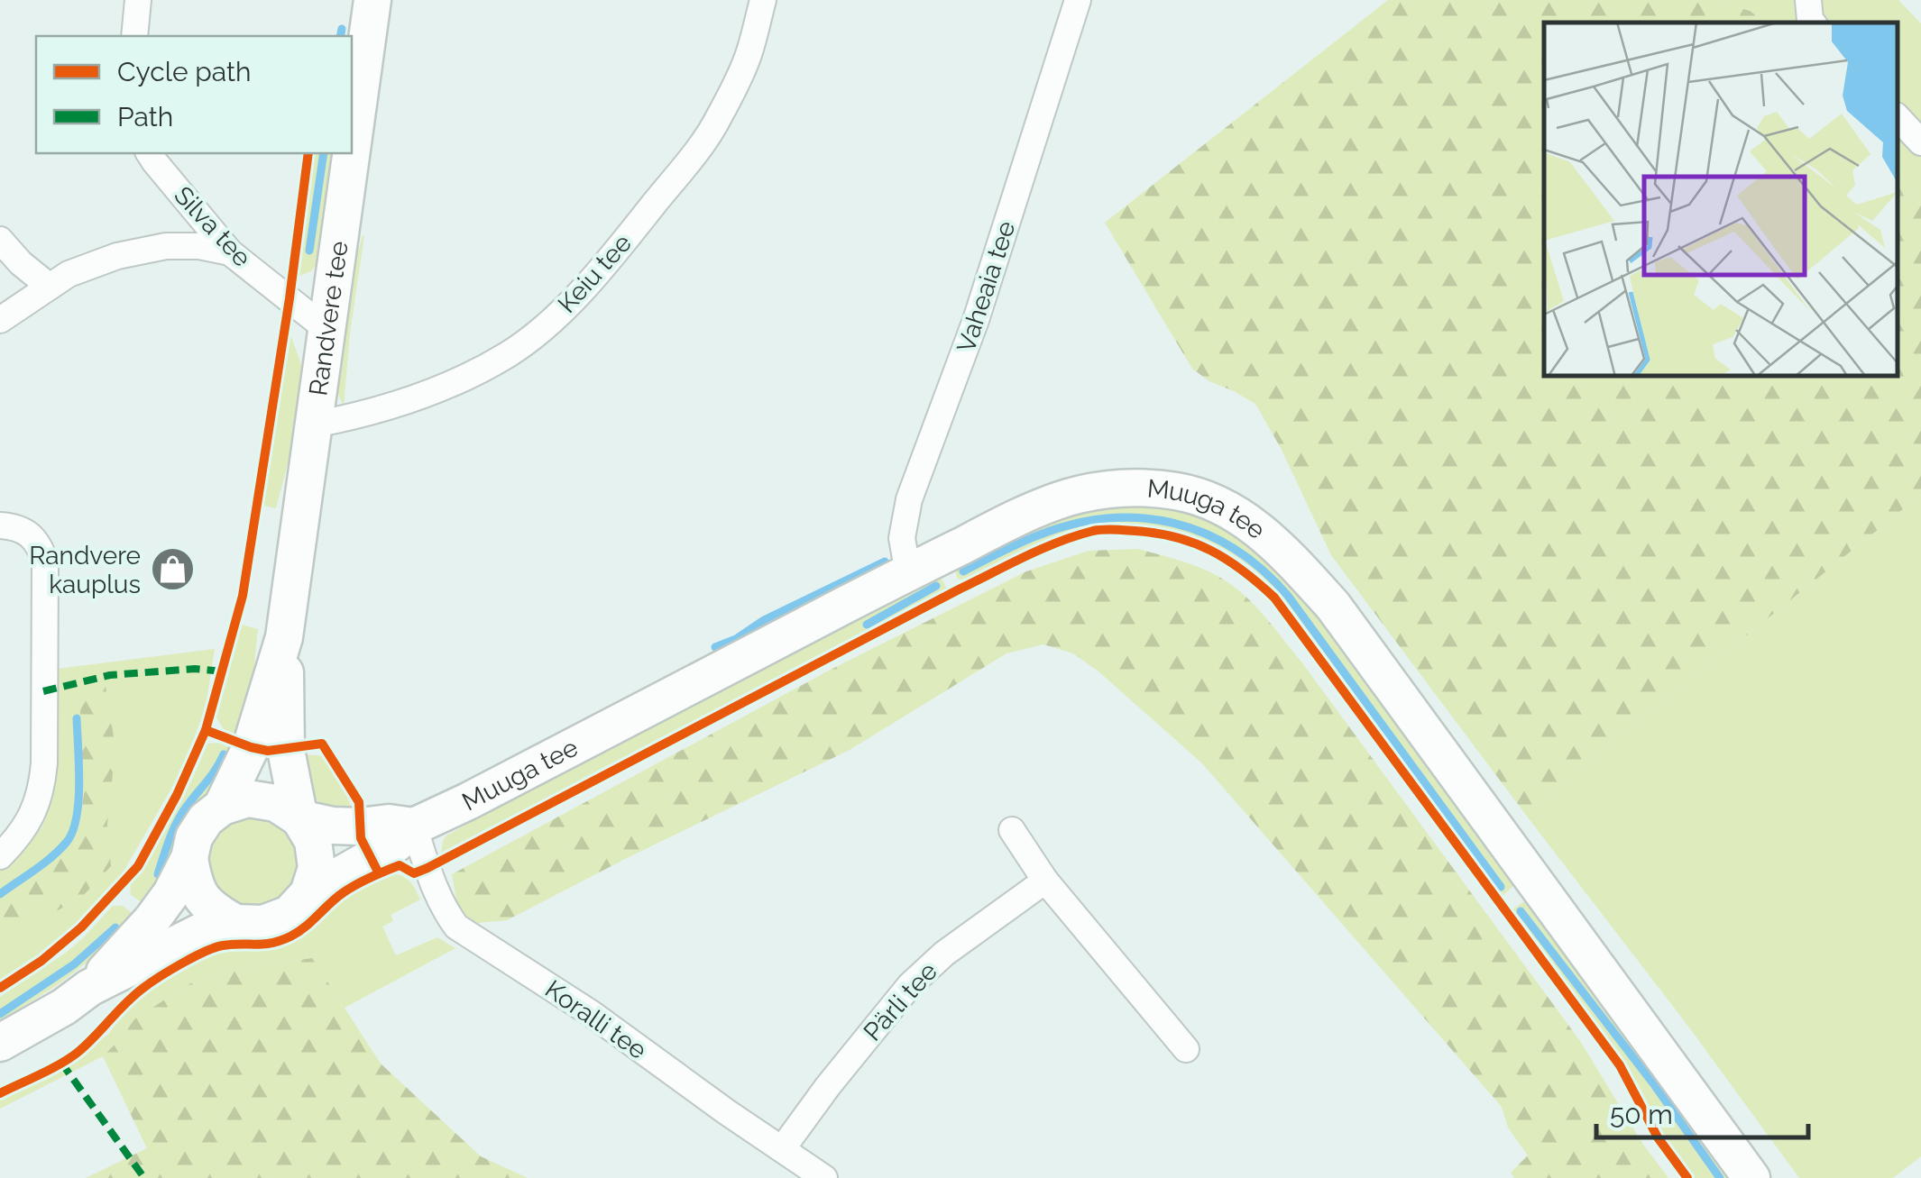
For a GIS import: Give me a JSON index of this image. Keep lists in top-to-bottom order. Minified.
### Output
{"streets":{"street":["Silva tee","Keiu tee","Vaheaia tee","Randvere tee","Muuga tee","Pärli tee","Koralli tee"]},"crossings":[["Silva tee","Randvere tee"],["Keiu tee","Randvere tee"],["Vaheaia tee","Muuga tee"],["Randvere tee","Muuga tee"],["Muuga tee","Koralli tee"],["Pärli tee","Koralli tee"]],"places":{"shop":["Randvere kauplus"]},"legend":["Cycle path","Path"],"scale_bar":"50 m"}
